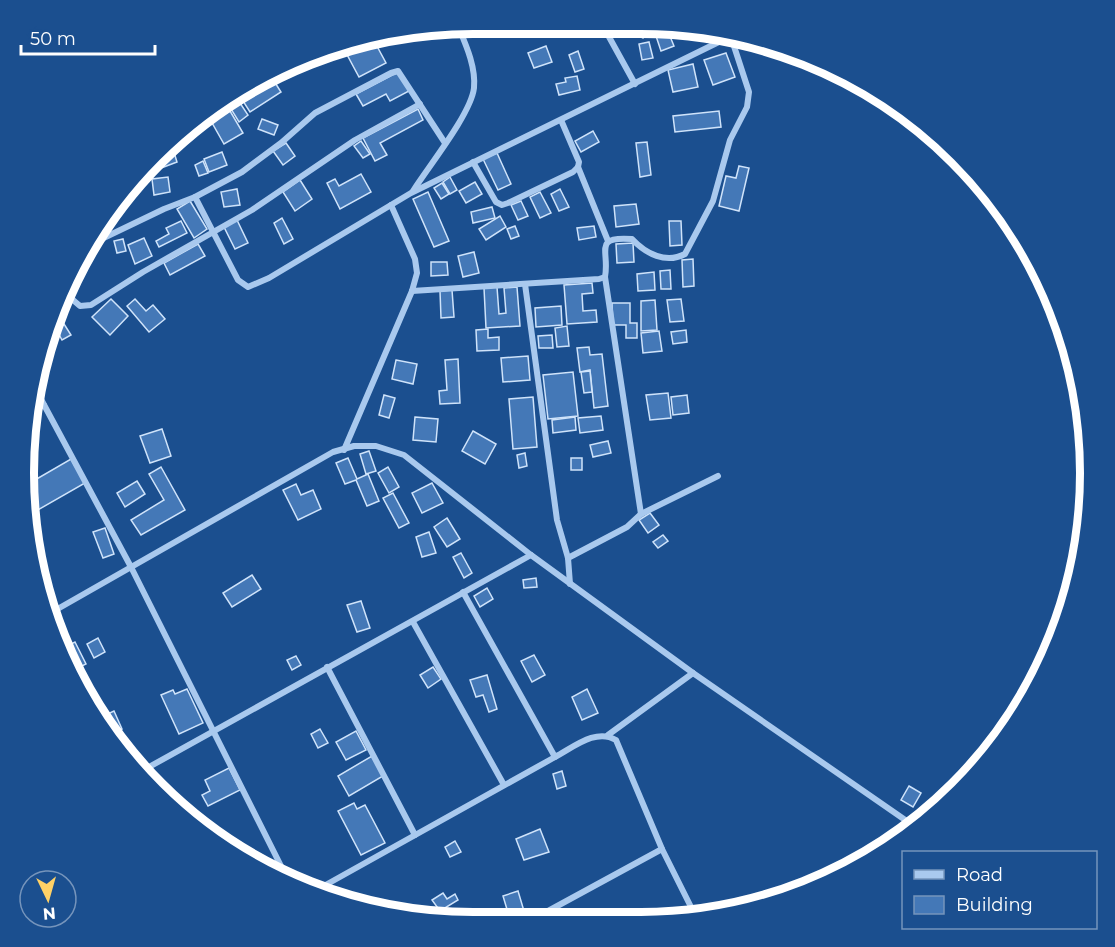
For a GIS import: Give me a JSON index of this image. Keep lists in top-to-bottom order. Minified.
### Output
{"legend":["Road","Building"],"scale_bar":"50 m","north":"bottom"}
